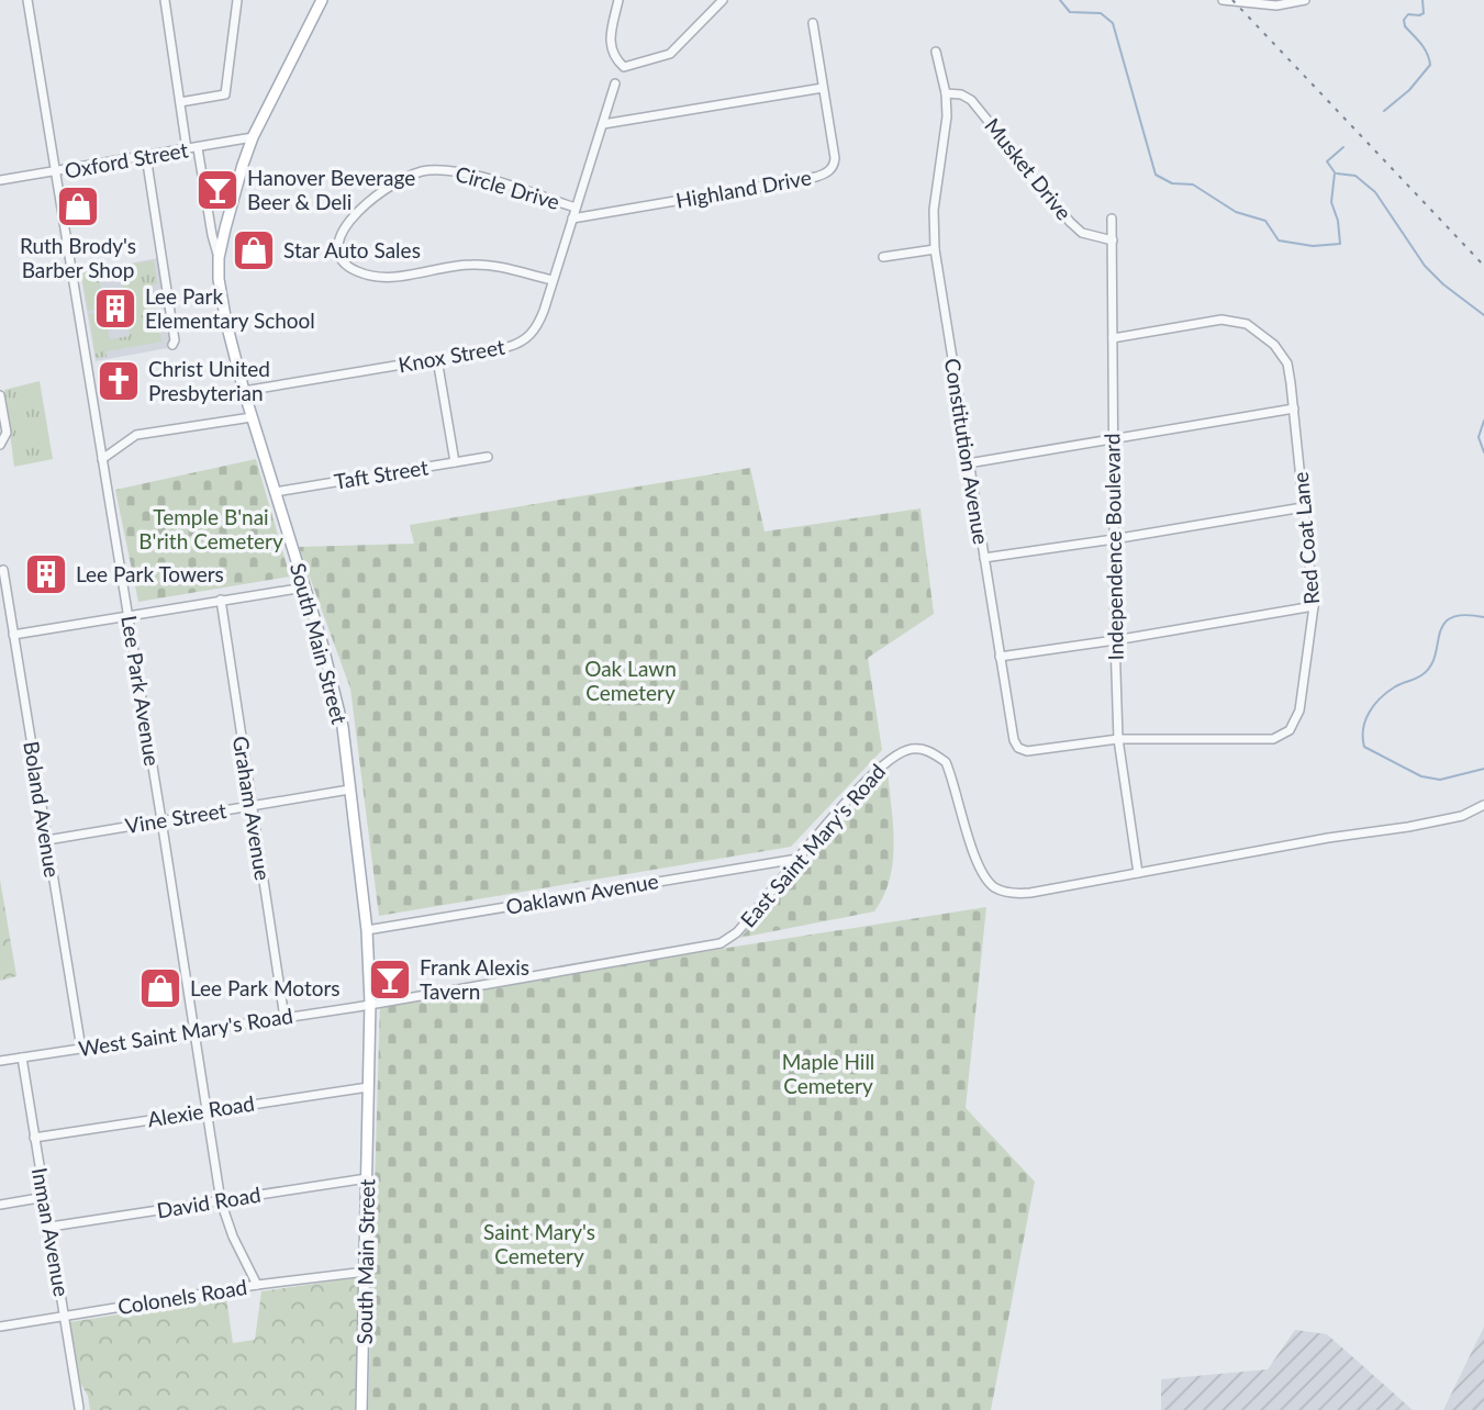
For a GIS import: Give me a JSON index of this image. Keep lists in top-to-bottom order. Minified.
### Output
{"streets":{"main road":["South Main Street"],"street":["Oxford Street","Musket Drive","Circle Drive","Highland Drive","Knox Street","Constitution Avenue","Taft Street","Red Coat Lane","Independence Boulevard","Lee Park Avenue","Graham Avenue","Boland Avenue","Vine Street","East Saint Mary's Road","Oaklawn Avenue","West Saint Mary's Road","Alexie Road","David Road","Inman Avenue","Colonels Road"]},"crossings":[["Oxford Street","South Main Street"],["Oxford Street","Lee Park Avenue"],["Musket Drive","Constitution Avenue"],["Musket Drive","Independence Boulevard"],["Circle Drive","Knox Street"],["Highland Drive","Knox Street"],["Knox Street","South Main Street"],["Constitution Avenue","Red Coat Lane"],["Constitution Avenue","Independence Boulevard"],["Taft Street","South Main Street"],["Red Coat Lane","Independence Boulevard"],["Independence Boulevard","East Saint Mary's Road"],["South Main Street","Vine Street"],["South Main Street","East Saint Mary's Road"],["South Main Street","Oaklawn Avenue"],["South Main Street","West Saint Mary's Road"],["South Main Street","Alexie Road"],["South Main Street","David Road"],["South Main Street","Colonels Road"],["Lee Park Avenue","Vine Street"],["Lee Park Avenue","West Saint Mary's Road"],["Lee Park Avenue","Alexie Road"],["Lee Park Avenue","David Road"],["Lee Park Avenue","Colonels Road"],["Graham Avenue","Vine Street"],["Graham Avenue","West Saint Mary's Road"],["Boland Avenue","Vine Street"],["Boland Avenue","West Saint Mary's Road"],["East Saint Mary's Road","Oaklawn Avenue"],["East Saint Mary's Road","West Saint Mary's Road"],["West Saint Mary's Road","Inman Avenue"],["Alexie Road","Inman Avenue"],["David Road","Inman Avenue"],["Inman Avenue","Colonels Road"]],"parks":["Temple B'nai B'rith Cemetery","Oak Lawn Cemetery","Maple Hill Cemetery","Saint Mary's Cemetery"],"places":{"bar":["Hanover Beverage Beer & Deli","Frank Alexis Tavern"],"shop":["Ruth Brody's Barber Shop","Star Auto Sales","Lee Park Motors"],"building":["Lee Park Elementary School","Lee Park Towers"],"church":["Christ United Presbyterian"]}}
